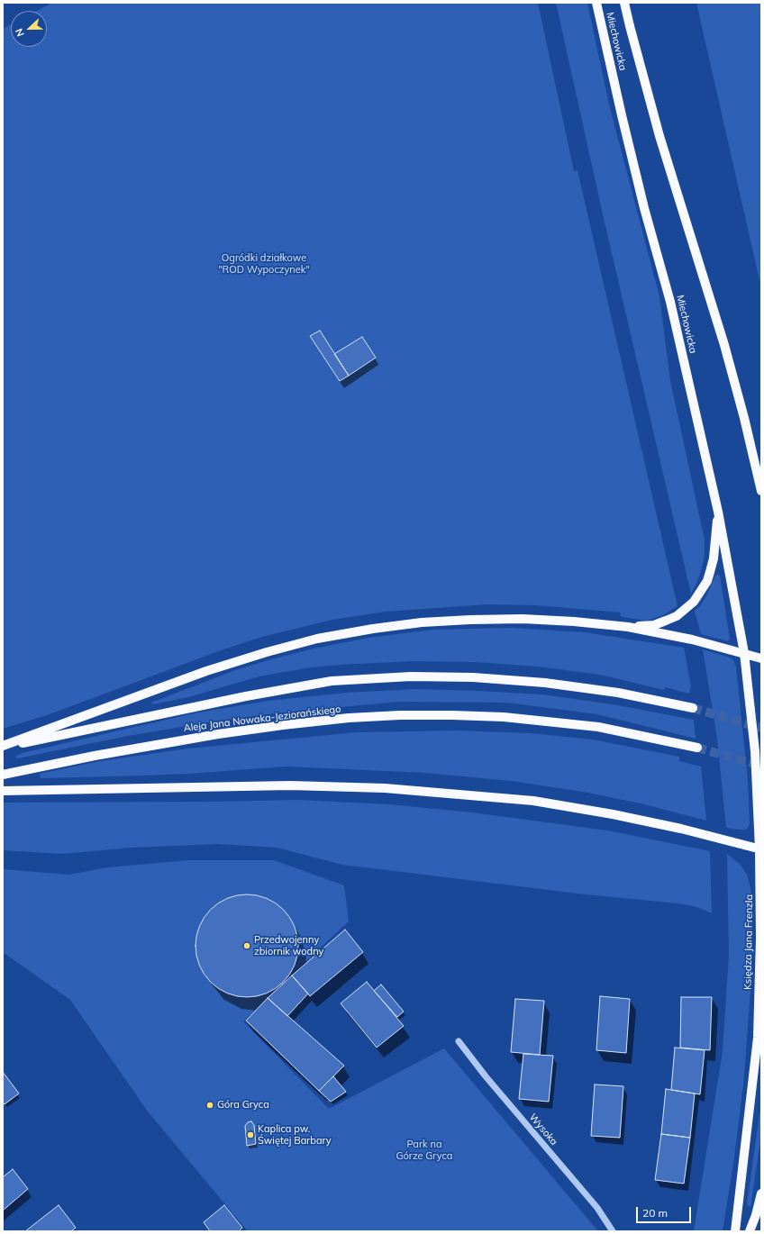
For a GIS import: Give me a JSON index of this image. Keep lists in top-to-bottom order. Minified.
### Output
{"streets":{"main road":["Miechowicka","Aleja Jana Nowaka-Jeziorańskiego","Księdza Jana Frenzla"],"street":["Wysoka"]},"crossings":[["Miechowicka","Księdza Jana Frenzla"]],"parks":["Ogródki działkowe \"ROD Wypoczynek\"","Park na Górze Gryca"],"places":["Przedwojenny zbiornik wodny","Góra Gryca","Kaplica pw. Świętej Barbary"],"scale_bar":"20 m","north":"left"}
